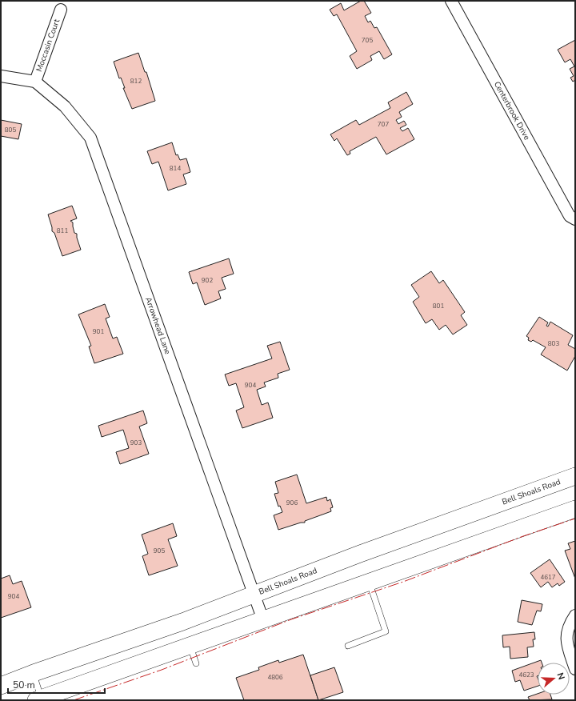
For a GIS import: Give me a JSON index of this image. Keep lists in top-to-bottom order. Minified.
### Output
{"streets":{"main road":["Bell Shoals Road"],"street":["Moccasin Court","Centerbrook Drive","Arrowhead Lane"]},"crossings":[["Moccasin Court","Arrowhead Lane"],["Arrowhead Lane","Bell Shoals Road"]],"house_numbers":["705","812","707","805","814","811","902","801","901","803","904","903","906","905","4617","904","4623","4806"],"scale_bar":"50 m","north":"right"}
